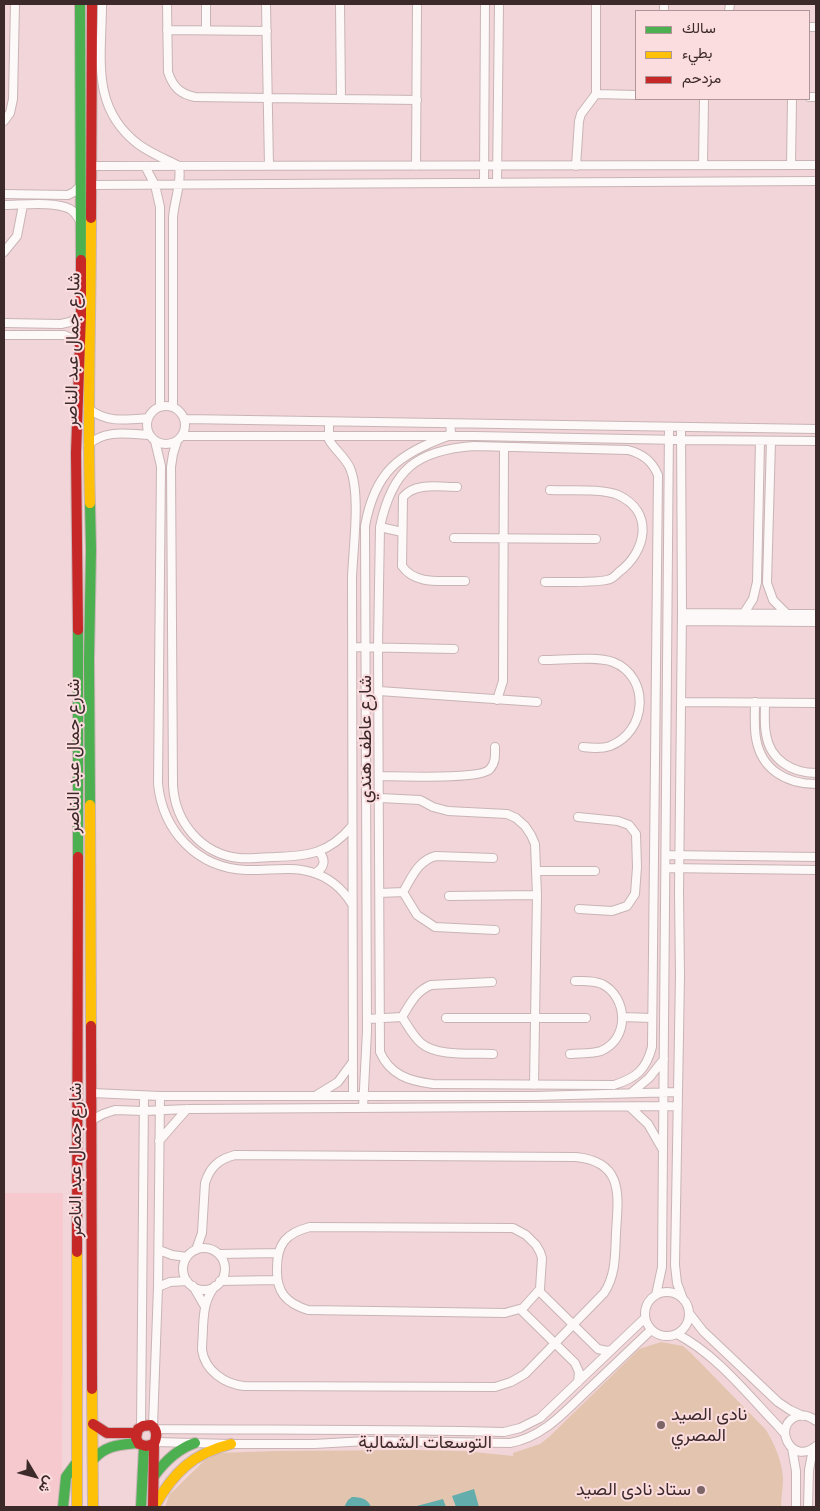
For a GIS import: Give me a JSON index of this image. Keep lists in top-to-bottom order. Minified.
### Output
{"streets":{"main road":["شارع جمال عبد الناصر"],"street":["شارع عاطف هندي","التوسعات الشمالية"]},"places":["نادى الصيد المصري","ستاد نادى الصيد"],"legend":["سالك","بطيء","مزدحم"],"north":"bottom right"}
